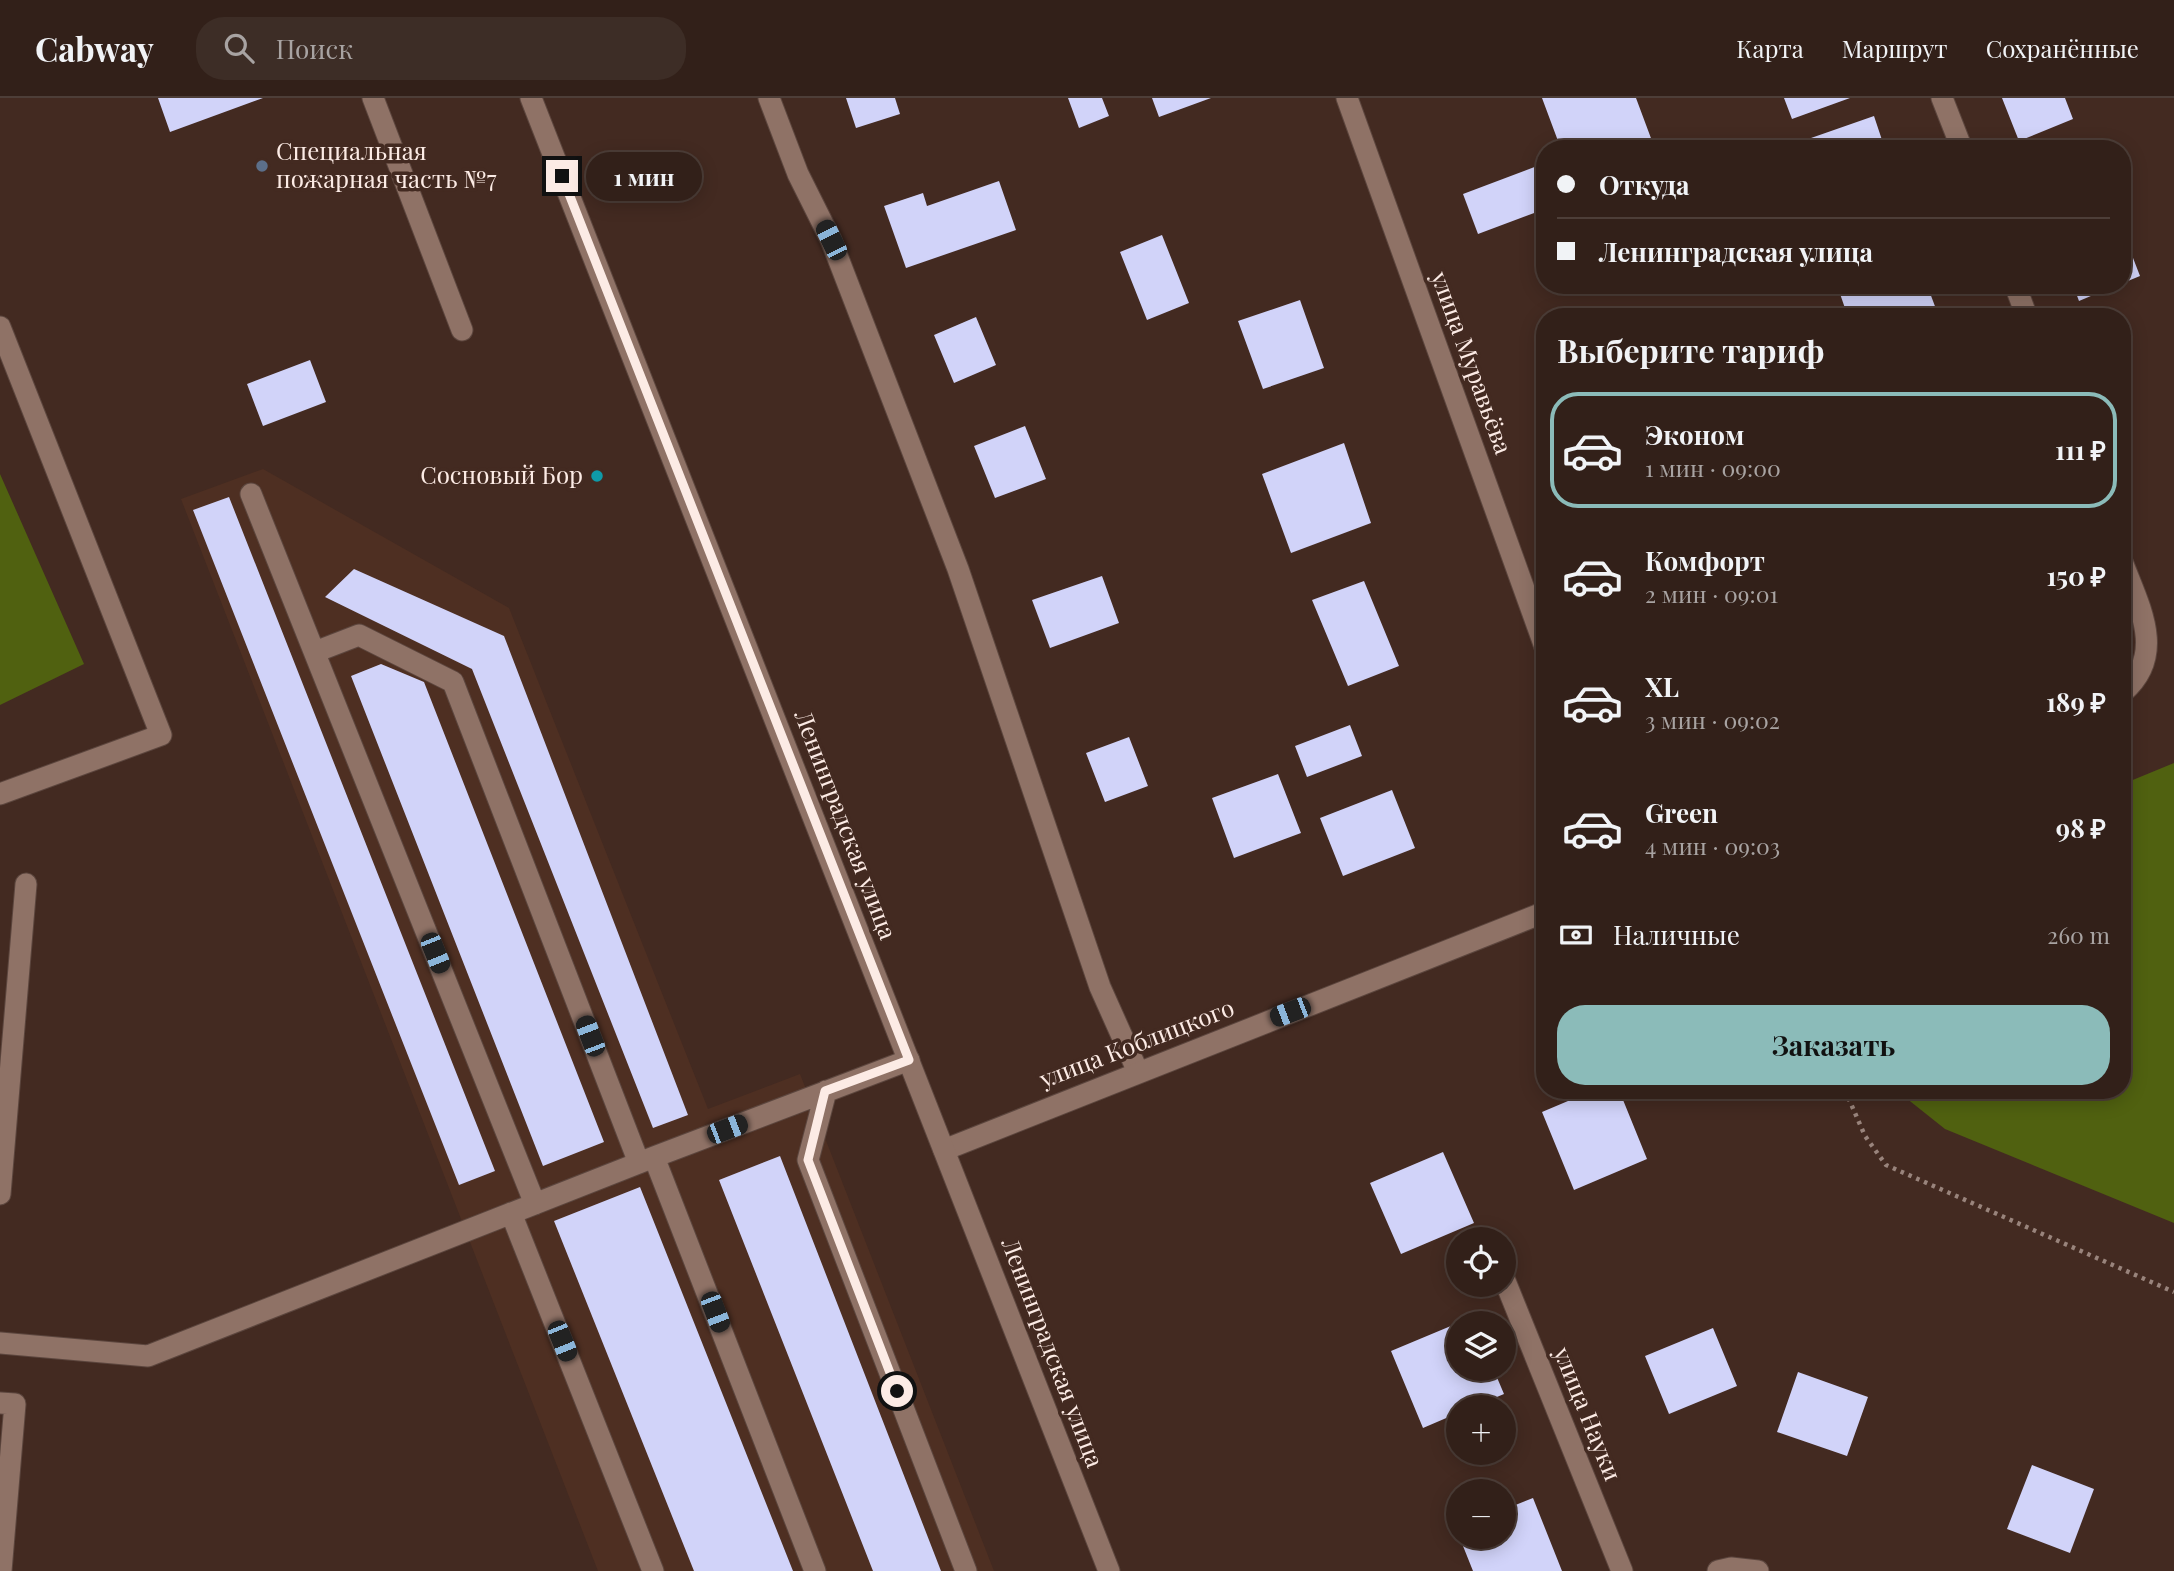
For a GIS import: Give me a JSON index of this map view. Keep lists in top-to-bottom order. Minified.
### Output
{"streets":{"street":["улица Муравьёва","Ленинградская улица","улица Коблицкого","улица Науки"]},"crossings":[["Ленинградская улица","улица Коблицкого"]],"places":["Специальная пожарная часть №7","Сосновый Бор"],"page":{"header":"Cabway","search":"Поиск","nav":["Карта","Маршрут","Сохранённые"],"banner":["Откуда","Ленинградская улица"],"bubble":"1 мин","heading":"Выберите тариф","list":[{"name":"Эконом","note":"1 мин · 09:00","value":"111 ₽"},{"name":"Комфорт","note":"2 мин · 09:01","value":"150 ₽"},{"name":"XL","note":"3 мин · 09:02","value":"189 ₽"},{"name":"Green","note":"4 мин · 09:03","value":"98 ₽"}],"pay":["Наличные","260 m"],"buttons":"Заказать","map_buttons":["+","−"]}}
